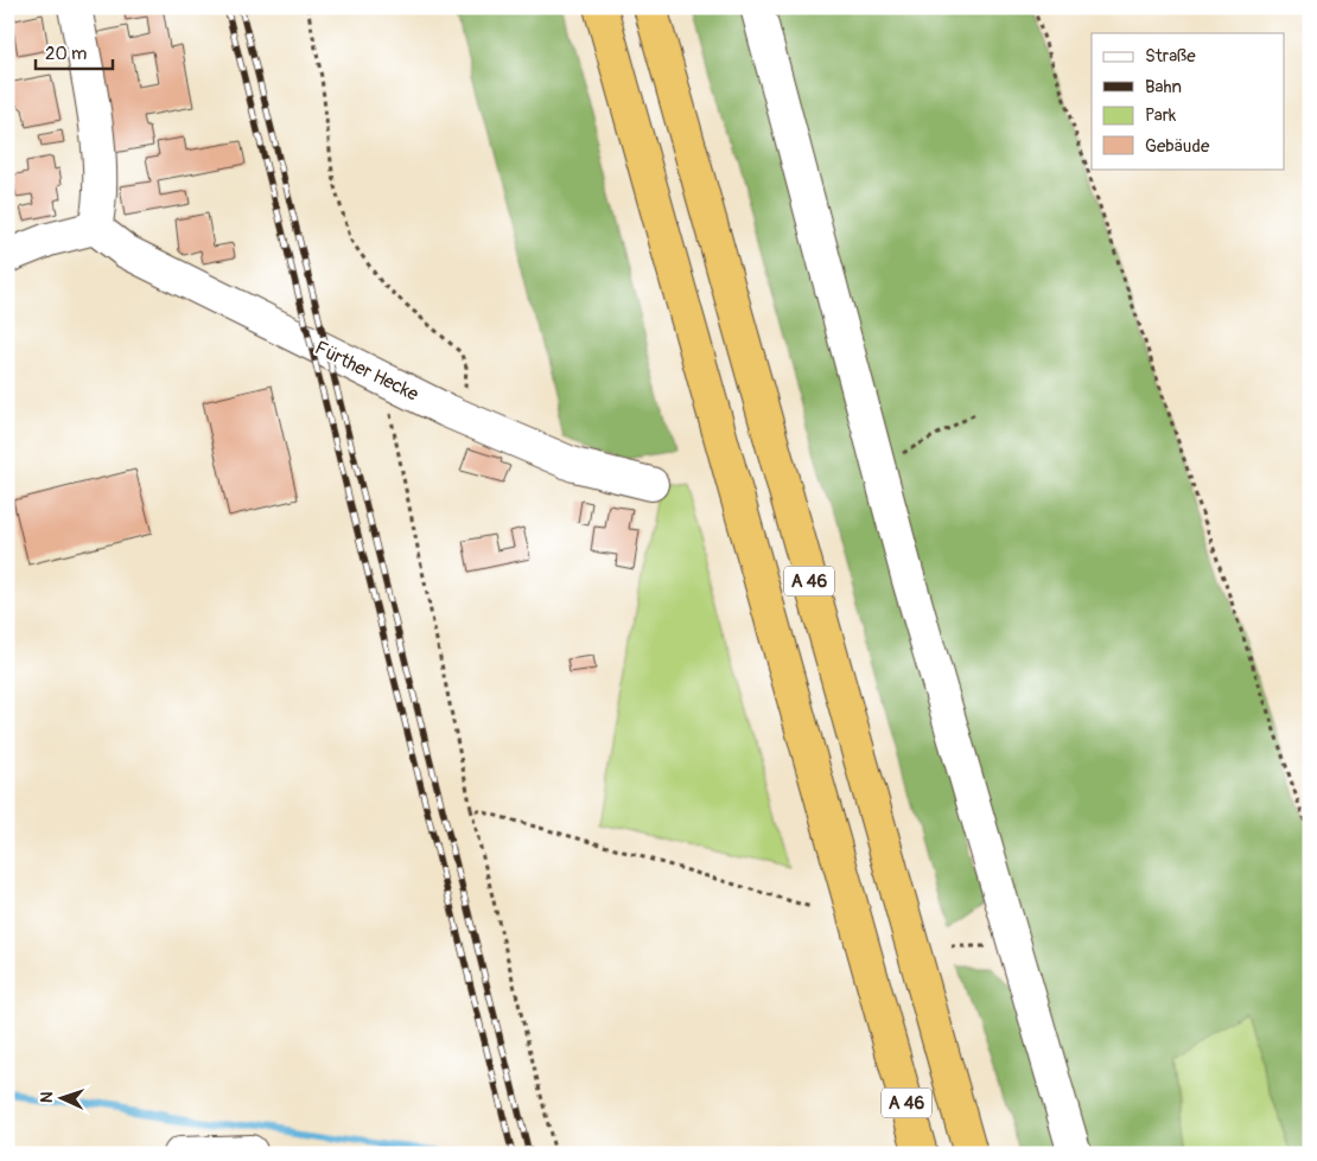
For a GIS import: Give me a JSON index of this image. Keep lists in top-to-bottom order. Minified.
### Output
{"streets":{"highway":["A 46"],"street":["Fürther Hecke"]},"legend":["Straße","Bahn","Park","Gebäude"],"scale_bar":"20 m","north":"left"}
